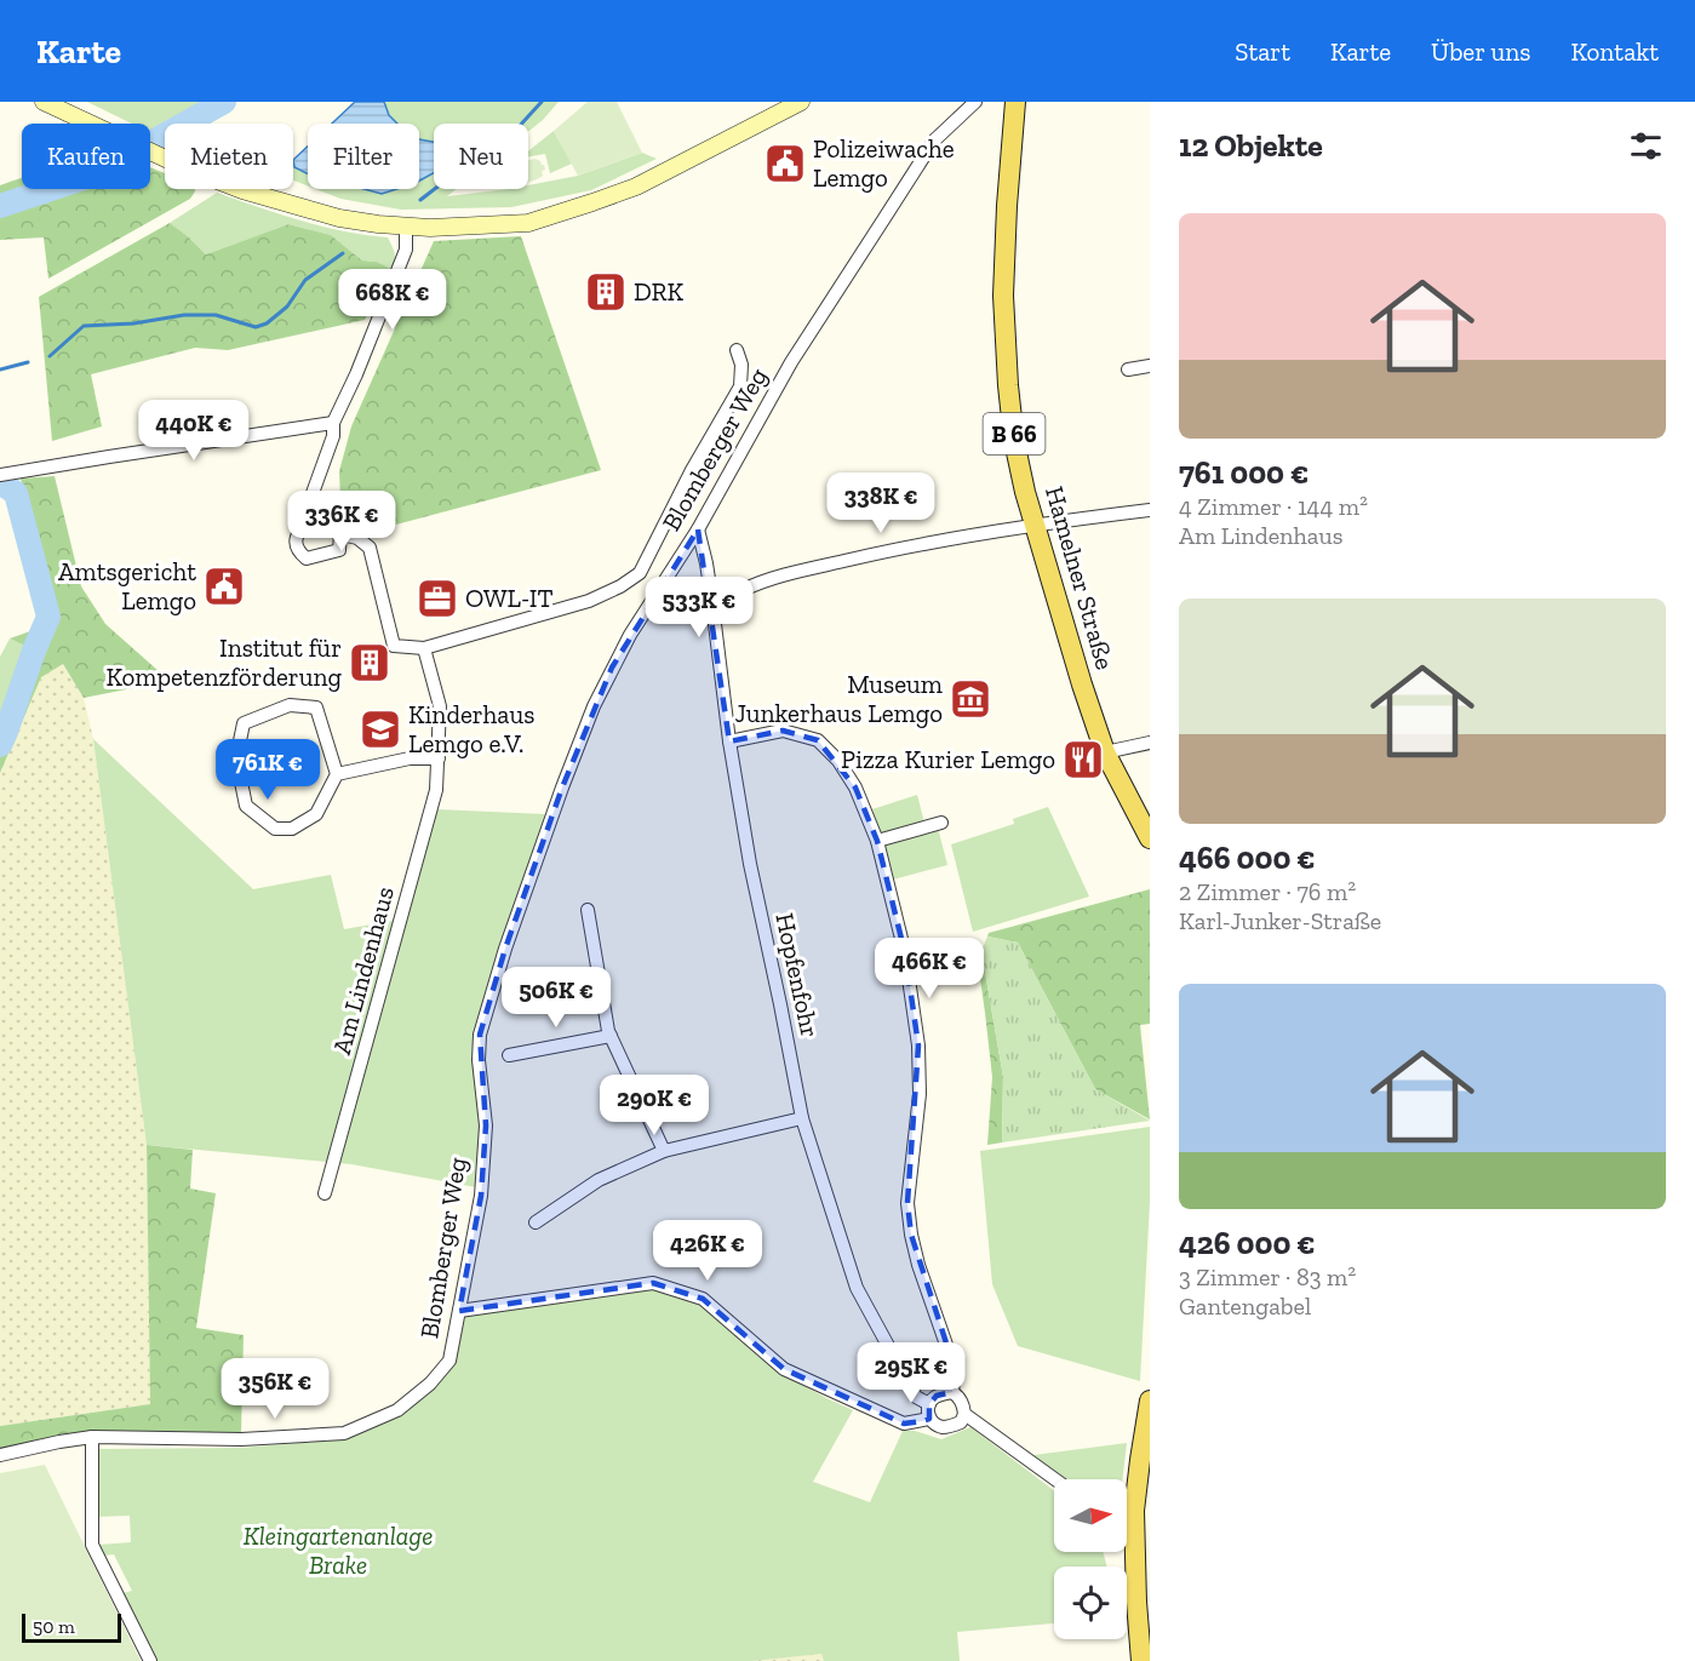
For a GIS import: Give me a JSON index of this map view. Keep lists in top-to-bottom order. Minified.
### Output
{"streets":{"main road":["B 66","Hamelner Straße"],"street":["Blomberger Weg","Am Lindenhaus","Hopfenfohr"]},"crossings":[["Blomberger Weg","Hopfenfohr"]],"parks":["Kleingartenanlage Brake"],"places":{"public building":["Polizeiwache Lemgo","Amtsgericht Lemgo"],"building":["DRK","Institut für Kompetenzförderung"],"office":["OWL-IT"],"museum":["Museum Junkerhaus Lemgo"],"school or university":["Kinderhaus Lemgo e.V."],"restaurant":["Pizza Kurier Lemgo"]},"scale_bar":"50 m","north":"right","page":{"header":"Karte","nav":["Start","Karte","Über uns","Kontakt"],"heading":"12 Objekte","chip":["Kaufen","Mieten","Filter","Neu"],"list":[{"name":"761 000 €","note":"4 Zimmer · 144 m² · Am Lindenhaus"},{"name":"466 000 €","note":"2 Zimmer · 76 m² · Karl-Junker-Straße"},{"name":"426 000 €","note":"3 Zimmer · 83 m² · Gantengabel"}],"price":["668K €","440K €","338K €","336K €","533K €","761K €","466K €","506K €","290K €","426K €","295K €","356K €"],"scale":"50 m"}}
